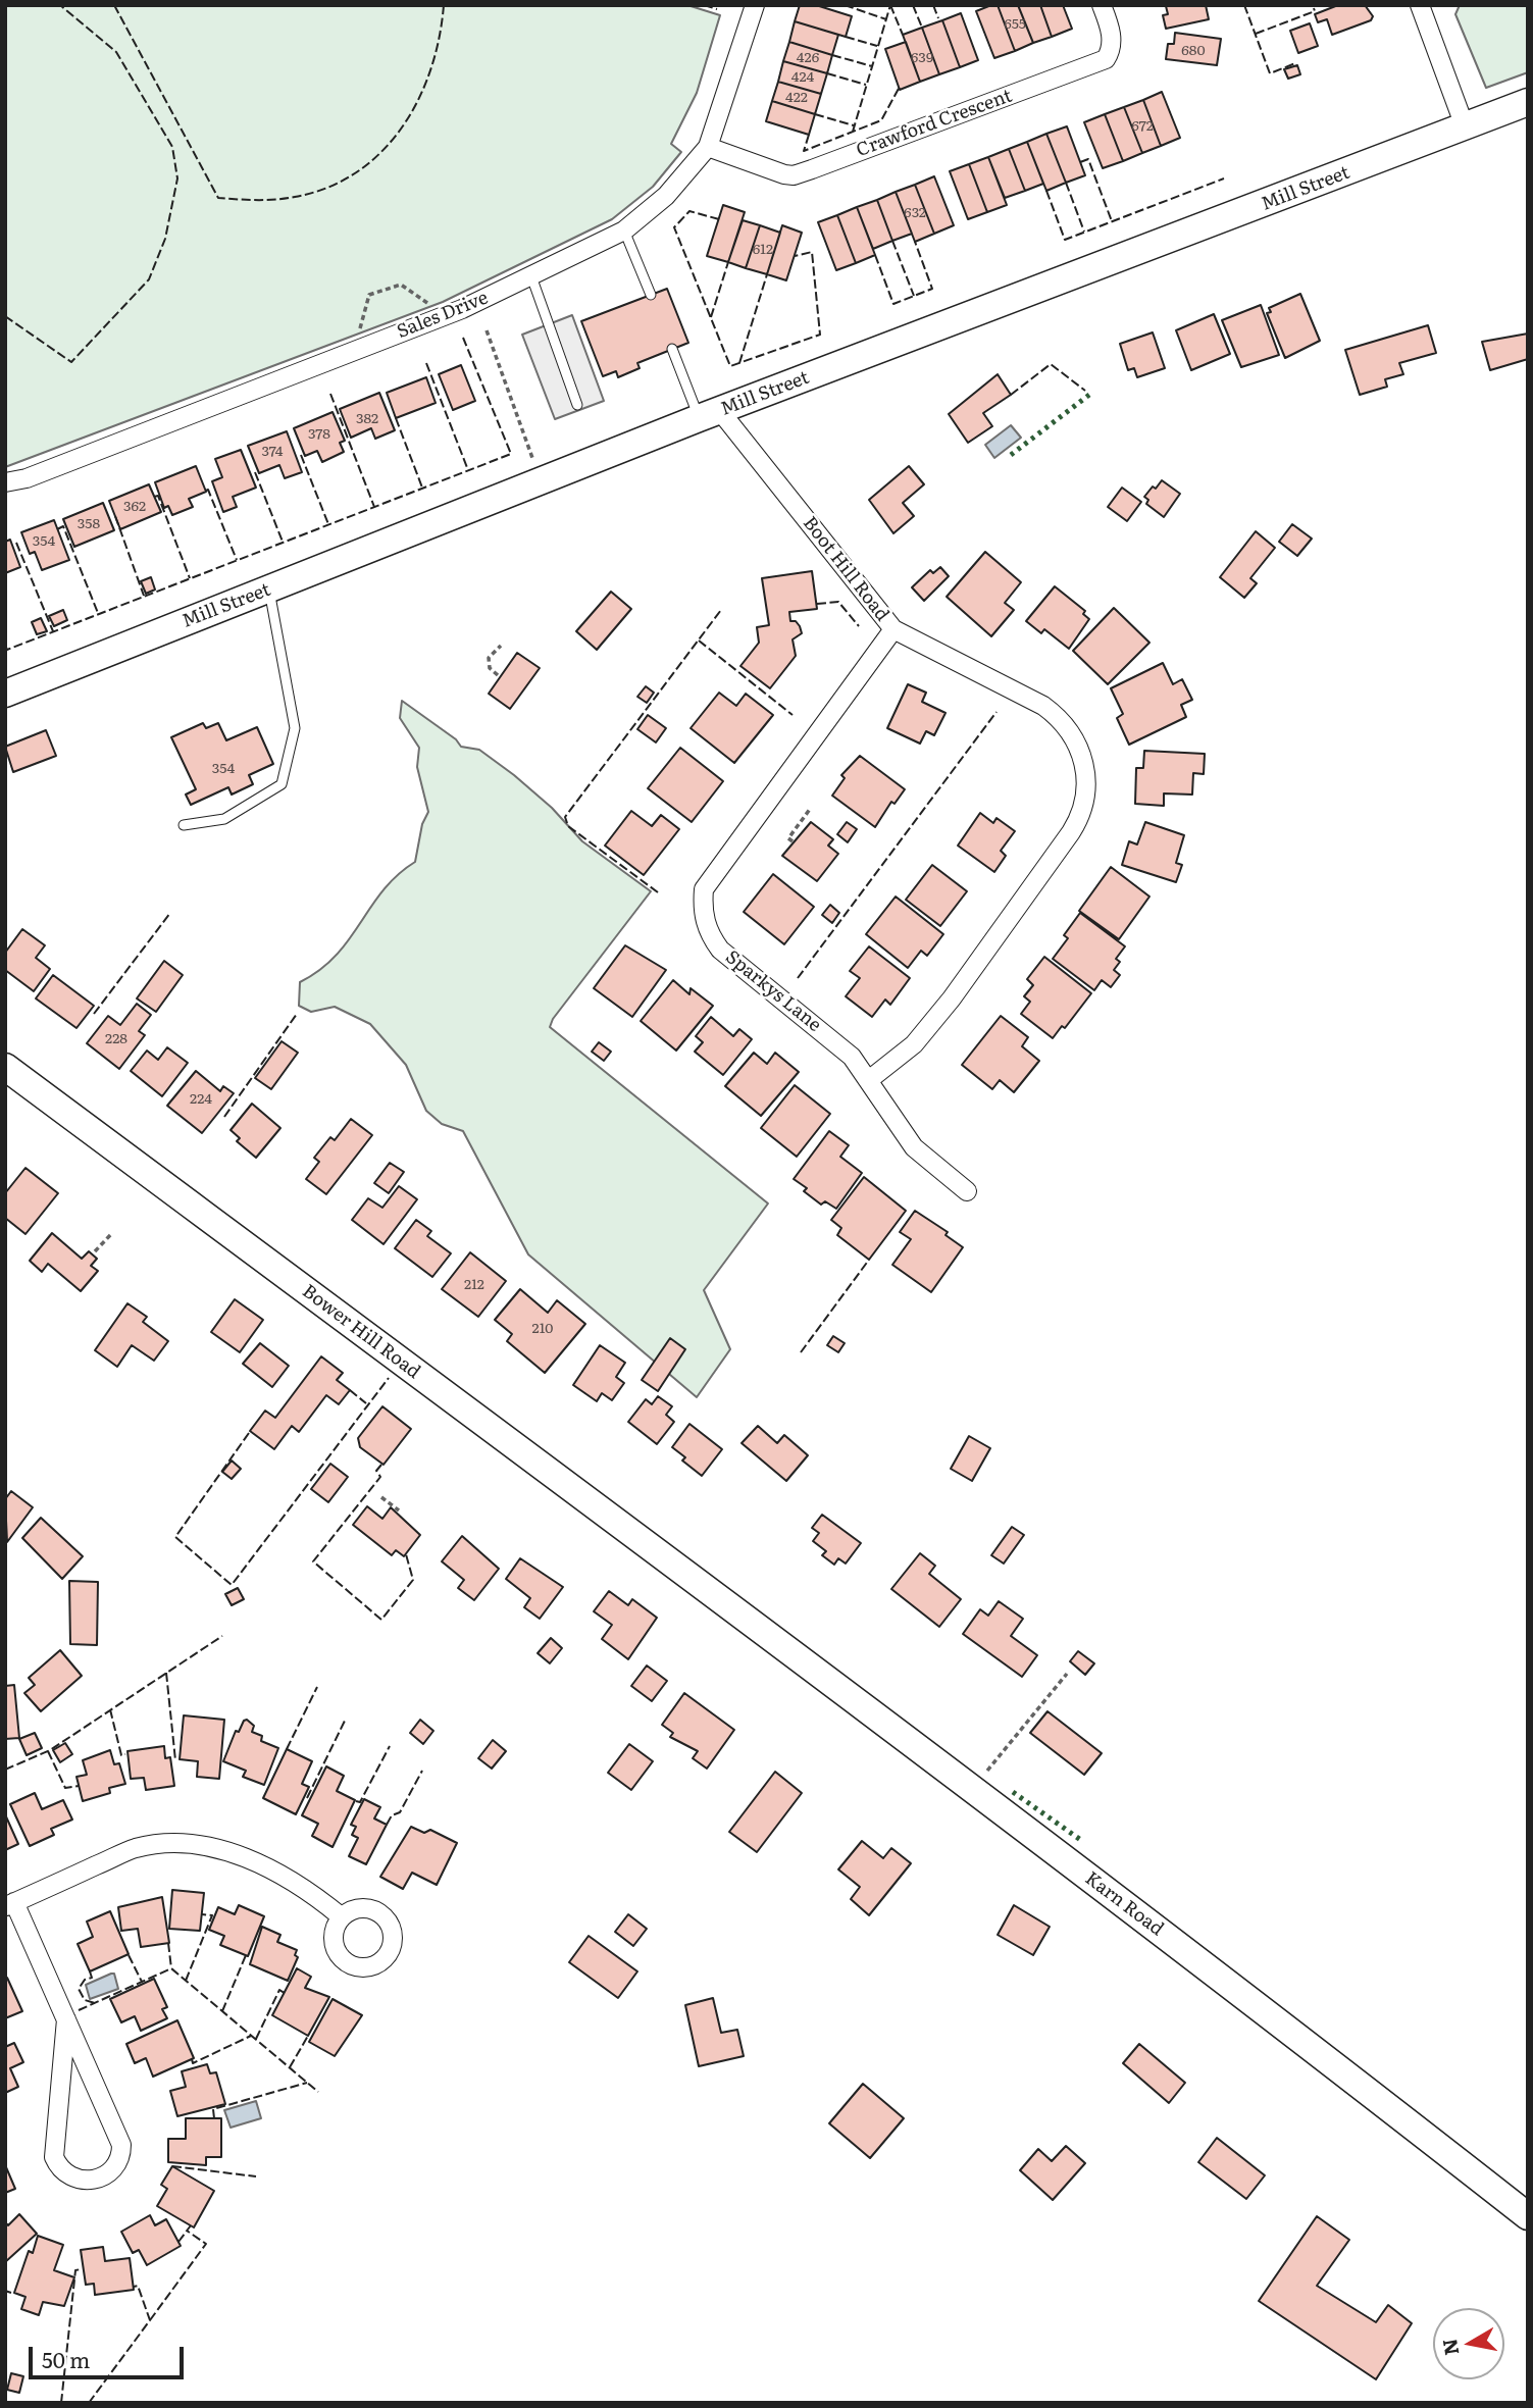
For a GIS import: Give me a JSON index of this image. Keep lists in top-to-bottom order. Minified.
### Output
{"streets":{"street":["Crawford Crescent","Mill Street","Sales Drive","Boot Hill Road","Sparkys Lane","Bower Hill Road","Karn Road"]},"crossings":[["Crawford Crescent","Sales Drive"],["Mill Street","Boot Hill Road"],["Boot Hill Road","Sparkys Lane"],["Bower Hill Road","Karn Road"]],"house_numbers":["655","680","426","639","424","422","672","632","612","382","378","374","362","358","354","354","228","224","212","210"],"scale_bar":"50 m","north":"left"}
